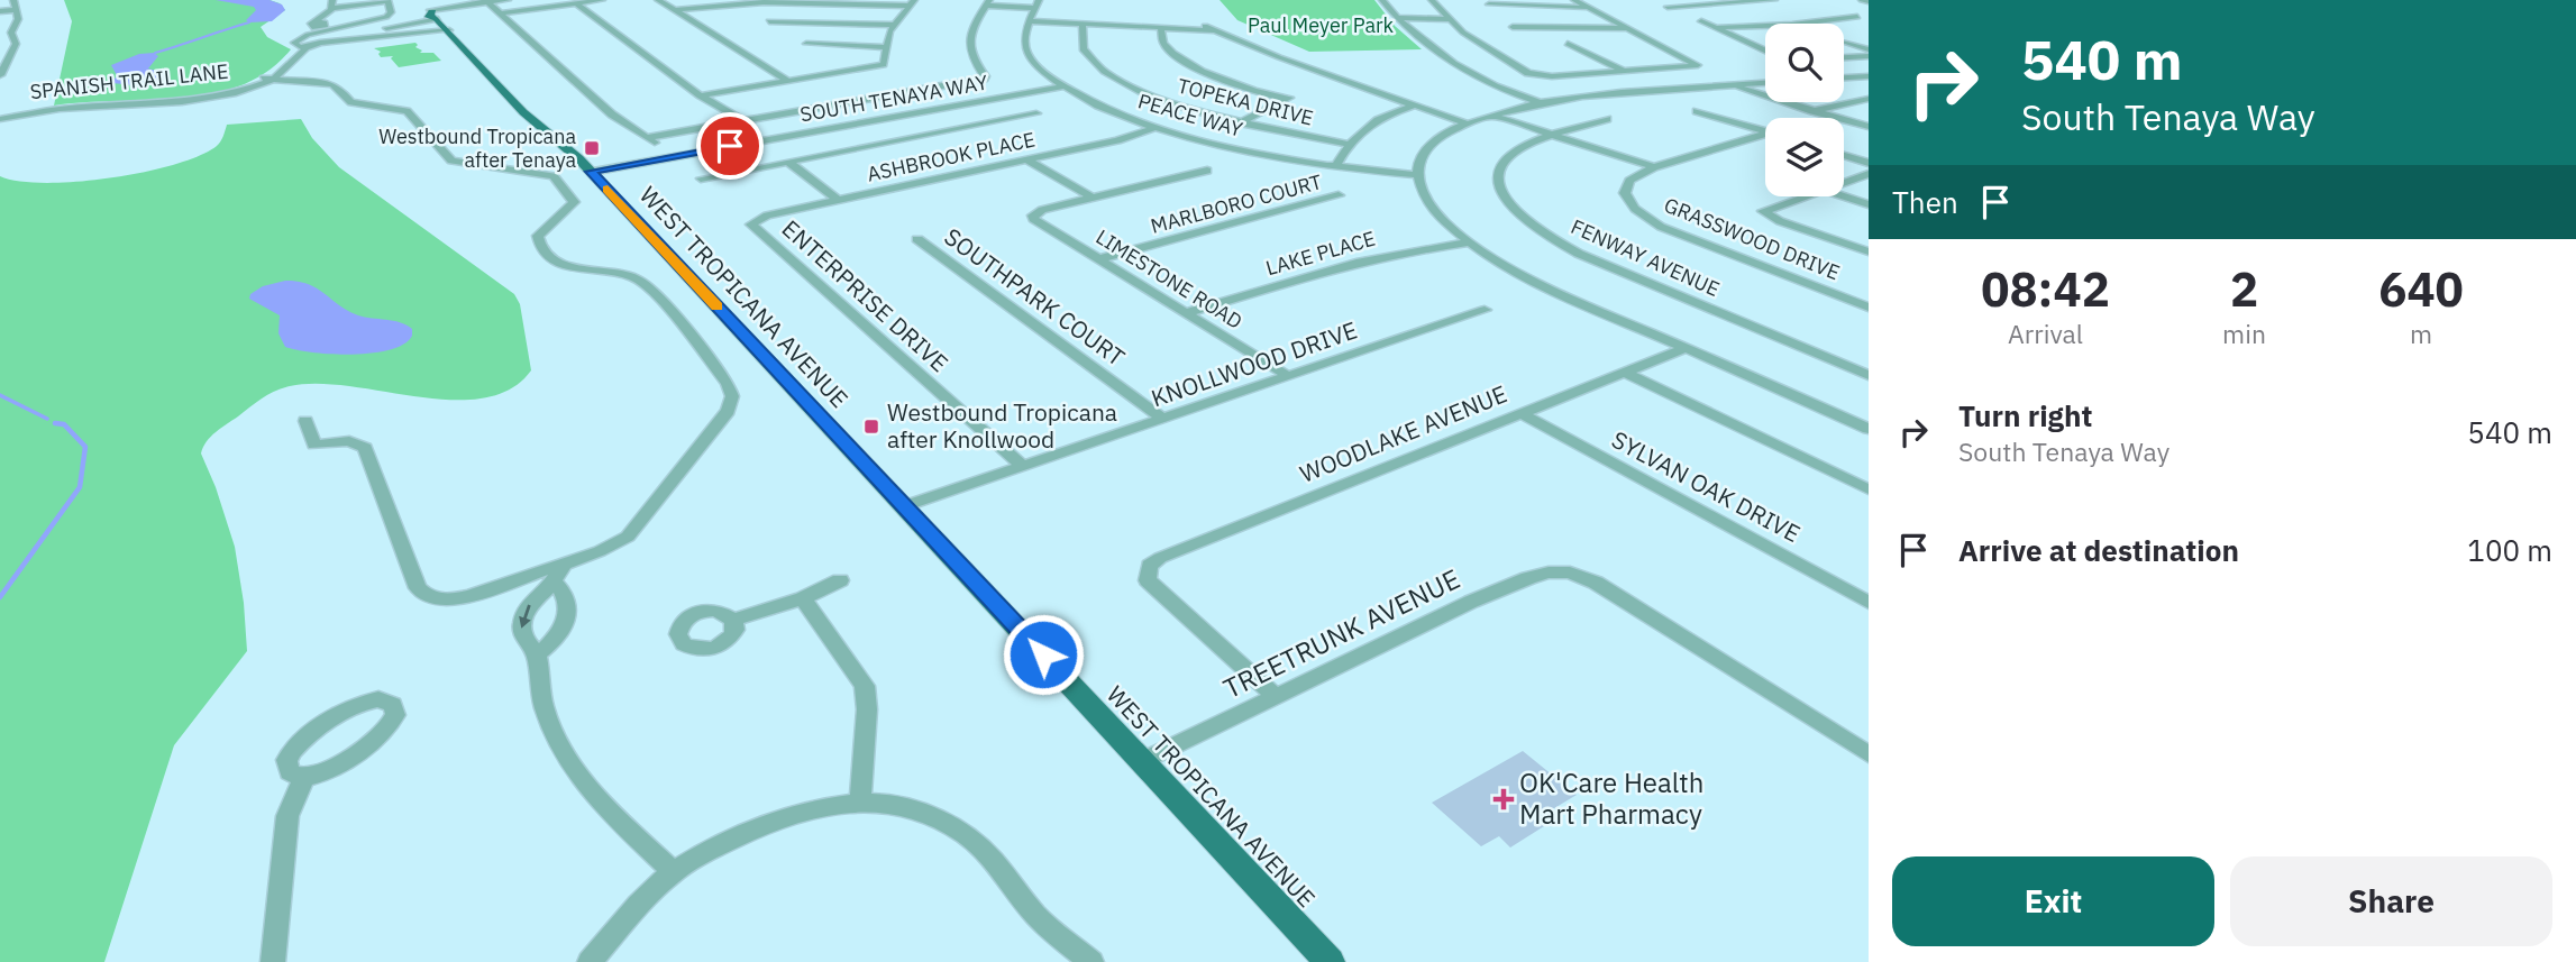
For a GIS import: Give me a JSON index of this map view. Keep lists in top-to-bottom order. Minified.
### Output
{"streets":{"main road":["WEST TROPICANA AVENUE"],"street":["SPANISH TRAIL LANE","SOUTH TENAYA WAY","TOPEKA DRIVE","PEACE WAY","ASHBROOK PLACE","MARLBORO COURT","GRASSWOOD DRIVE","LAKE PLACE","FENWAY AVENUE","LIMESTONE ROAD","ENTERPRISE DRIVE","SOUTHPARK COURT","KNOLLWOOD DRIVE","WOODLAKE AVENUE","SYLVAN OAK DRIVE","TREETRUNK AVENUE"]},"crossings":[["SPANISH TRAIL LANE","WEST TROPICANA AVENUE"],["SOUTH TENAYA WAY","PEACE WAY"],["SOUTH TENAYA WAY","WEST TROPICANA AVENUE"],["PEACE WAY","ASHBROOK PLACE"],["ASHBROOK PLACE","ENTERPRISE DRIVE"],["MARLBORO COURT","LIMESTONE ROAD"],["LAKE PLACE","LIMESTONE ROAD"],["LIMESTONE ROAD","KNOLLWOOD DRIVE"],["ENTERPRISE DRIVE","KNOLLWOOD DRIVE"],["WEST TROPICANA AVENUE","KNOLLWOOD DRIVE"],["WEST TROPICANA AVENUE","TREETRUNK AVENUE"],["SOUTHPARK COURT","KNOLLWOOD DRIVE"],["WOODLAKE AVENUE","SYLVAN OAK DRIVE"],["WOODLAKE AVENUE","TREETRUNK AVENUE"]],"parks":["Paul Meyer Park"],"places":{"transit":["Westbound Tropicana after Tenaya","Westbound Tropicana after Knollwood"],"health":["OK'Care Health Mart Pharmacy"]},"page":{"turn":["540 m","South Tenaya Way"],"then":"Then","eta":["08:42","Arrival","2","min","640","m"],"list":[{"name":"Turn right","note":"South Tenaya Way","value":"540 m"},{"name":"Arrive at destination","value":"100 m"}],"buttons":["Exit","Share"]}}
